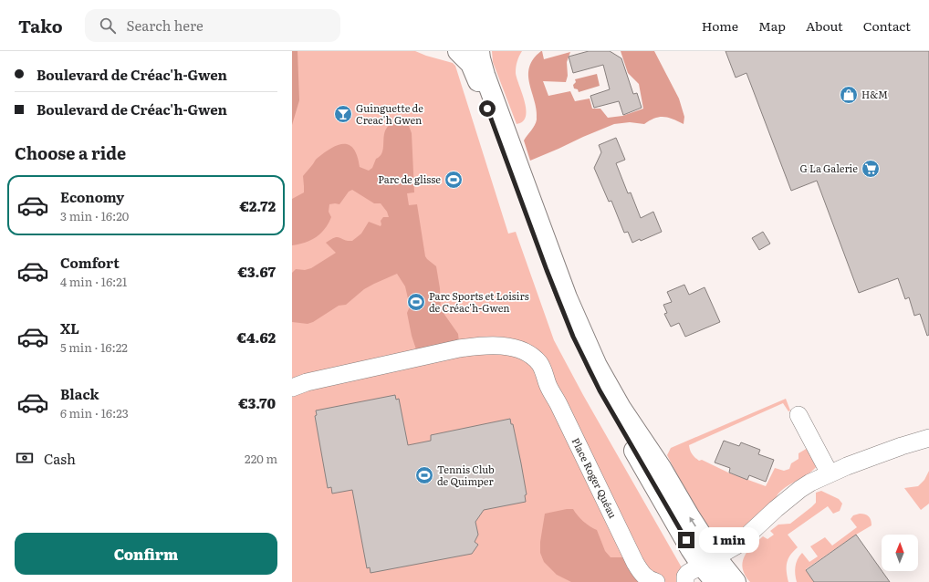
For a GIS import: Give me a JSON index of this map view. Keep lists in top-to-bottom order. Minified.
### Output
{"streets":{"street":["Place Roger Quéau"]},"places":{"shop":["H&M"],"bar":["Guinguette de Creac'h Gwen"],"supermarket":["G La Galerie"],"sports":["Parc de glisse","Parc Sports et Loisirs de Créac'h-Gwen","Tennis Club de Quimper"]},"north":"top","page":{"header":"Tako","search":"Search here","nav":["Home","Map","About","Contact"],"banner":["Boulevard de Créac'h-Gwen","Boulevard de Créac'h-Gwen"],"heading":"Choose a ride","list":[{"name":"Economy","note":"3 min · 16:20","value":"€2.72"},{"name":"Comfort","note":"4 min · 16:21","value":"€3.67"},{"name":"XL","note":"5 min · 16:22","value":"€4.62"},{"name":"Black","note":"6 min · 16:23","value":"€3.70"}],"pay":["Cash","220 m"],"buttons":"Confirm","bubble":"1 min"}}
